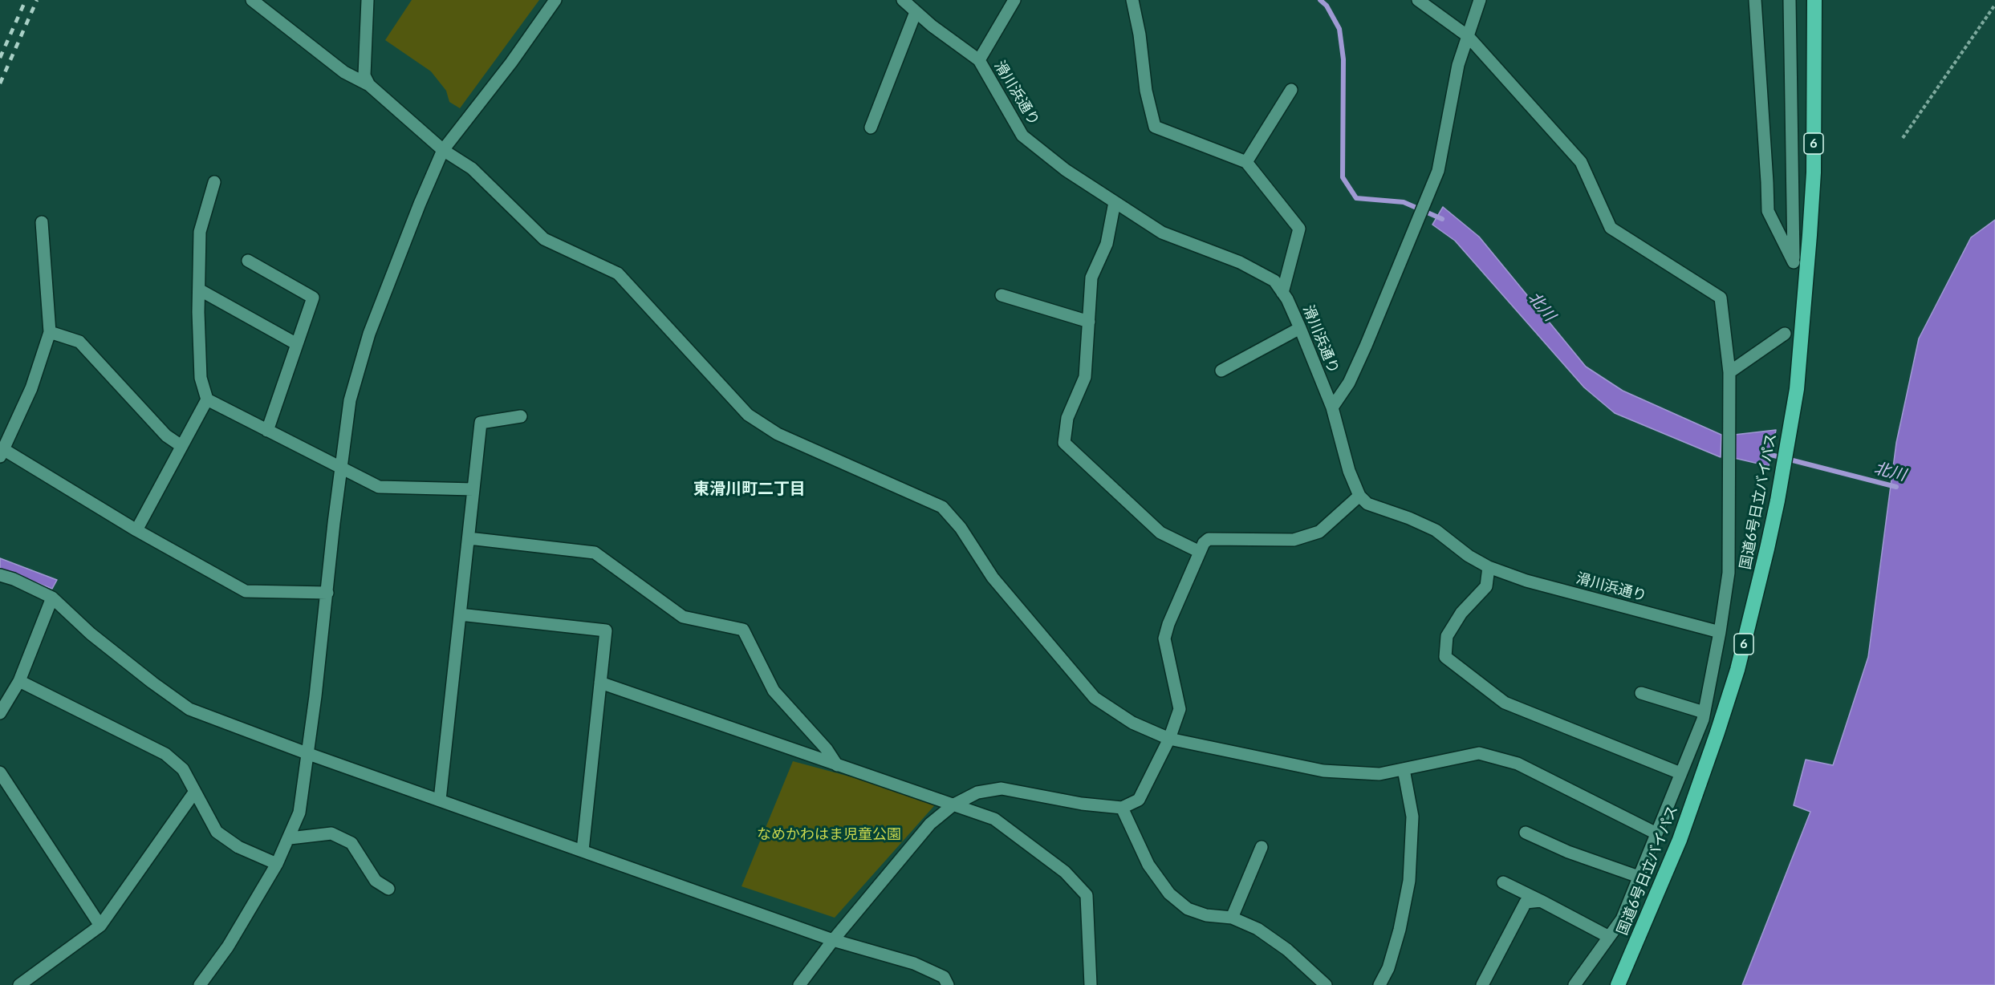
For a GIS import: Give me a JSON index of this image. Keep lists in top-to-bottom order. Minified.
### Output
{"streets":{"highway":["6","国道6号日立バイパス"],"street":["滑川浜通り"]},"districts":["東滑川町二丁目"],"water":["北川"],"parks":["なめかわはま児童公園"]}
